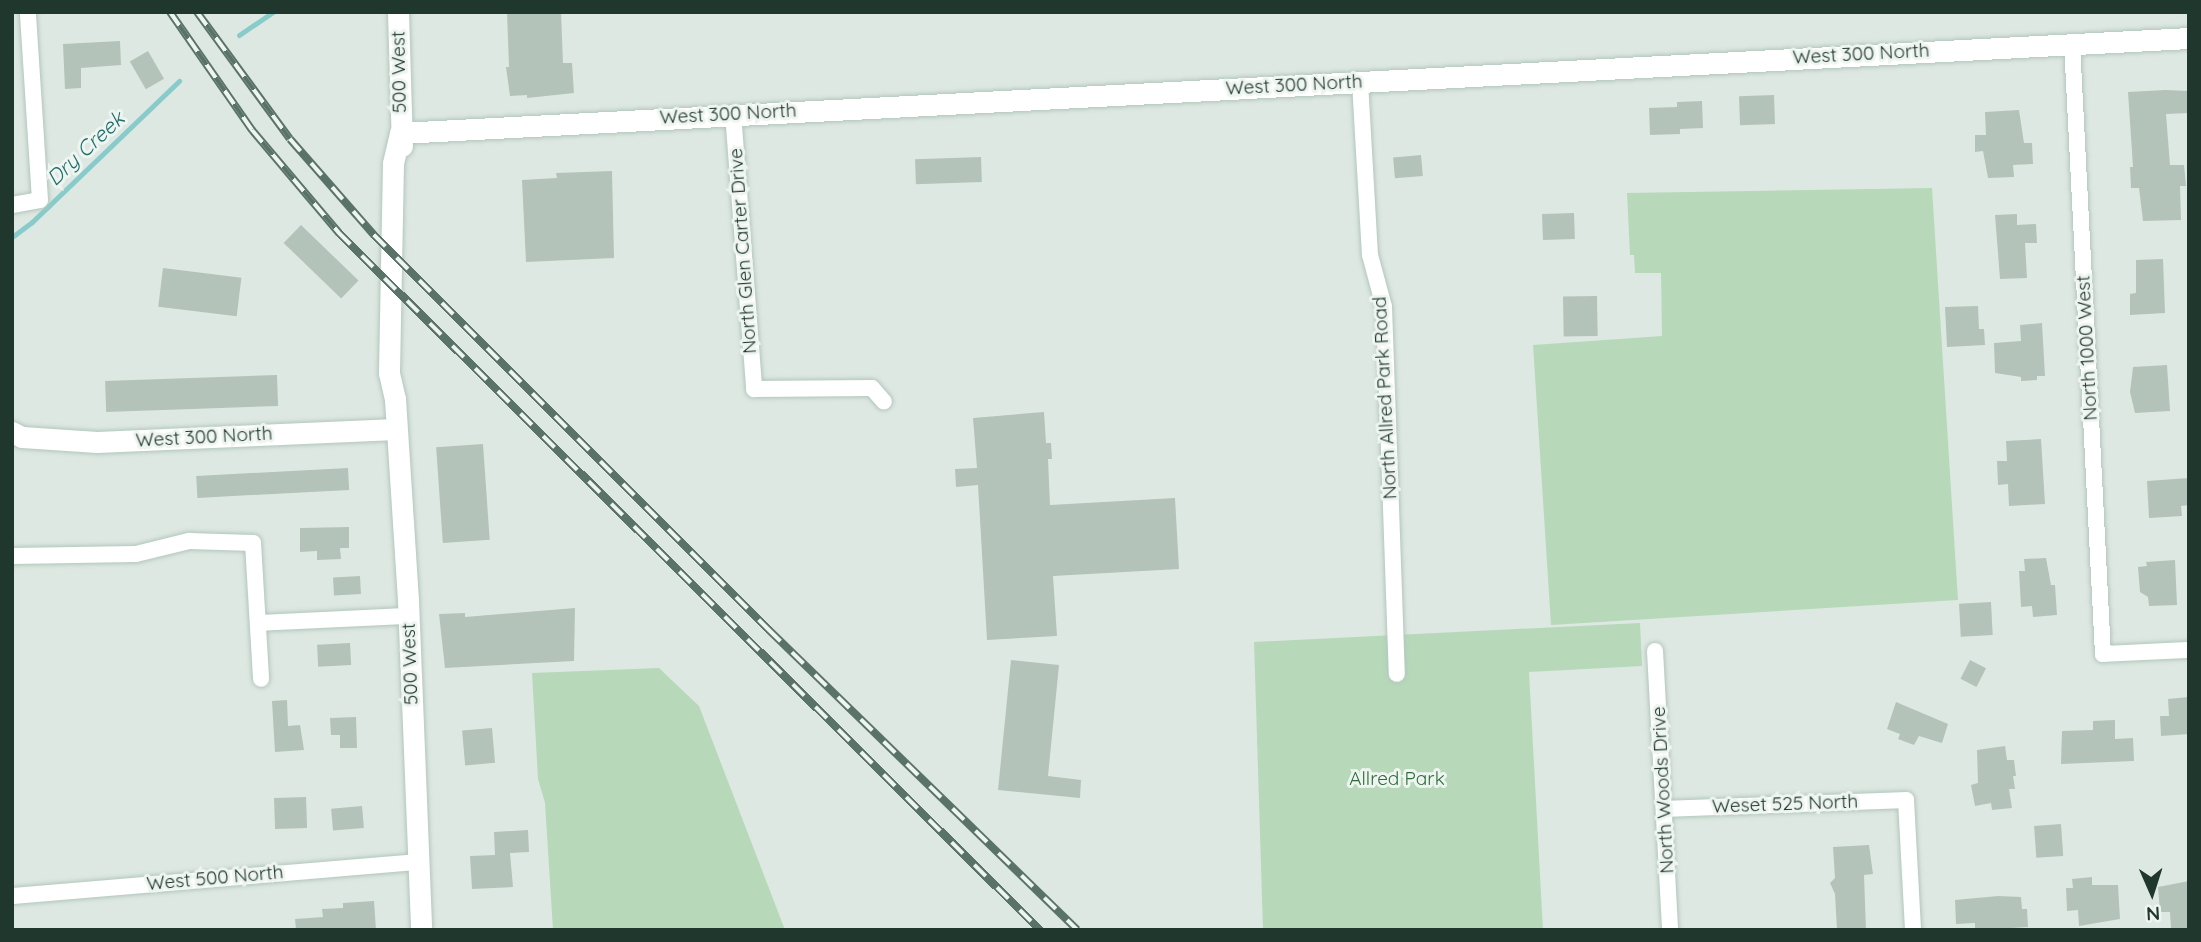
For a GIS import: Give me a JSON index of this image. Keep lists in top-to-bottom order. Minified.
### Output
{"streets":{"street":["West 300 North","500 West","North Glen Carter Drive","North 1000 West","North Allred Park Road","North Woods Drive","Weset 525 North","West 500 North"]},"crossings":[["West 300 North","500 West"],["West 300 North","North Glen Carter Drive"],["West 300 North","North 1000 West"],["West 300 North","North Allred Park Road"],["500 West","West 500 North"],["North Woods Drive","Weset 525 North"]],"water":["Dry Creek"],"parks":["Allred Park"],"north":"bottom"}
